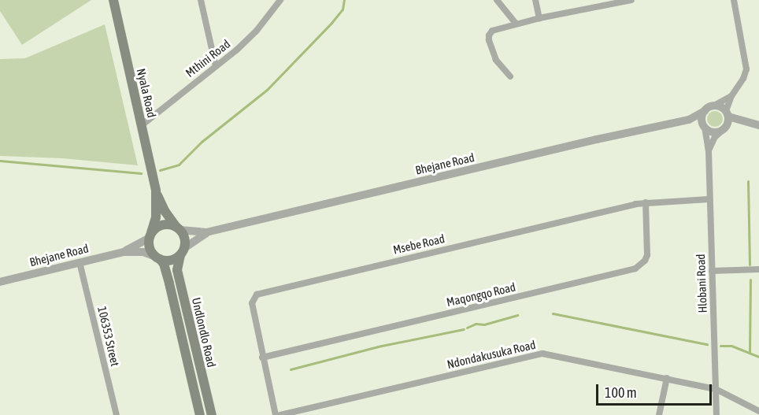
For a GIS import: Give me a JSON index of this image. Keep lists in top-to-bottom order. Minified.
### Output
{"streets":{"main road":["Nyala Road","Undlondlo Road"],"street":["Mthini Road","Bhejane Road","Msebe Road","Hlobani Road","Maqongqo Road","106353 Street","Ndondakusuka Road"]},"crossings":[["Mthini Road","Nyala Road"],["Nyala Road","Bhejane Road"],["Nyala Road","Undlondlo Road"],["Bhejane Road","Hlobani Road"],["Bhejane Road","Undlondlo Road"],["Bhejane Road","106353 Street"],["Msebe Road","Hlobani Road"],["Msebe Road","Maqongqo Road"],["Hlobani Road","Ndondakusuka Road"]],"scale_bar":"100 m"}
